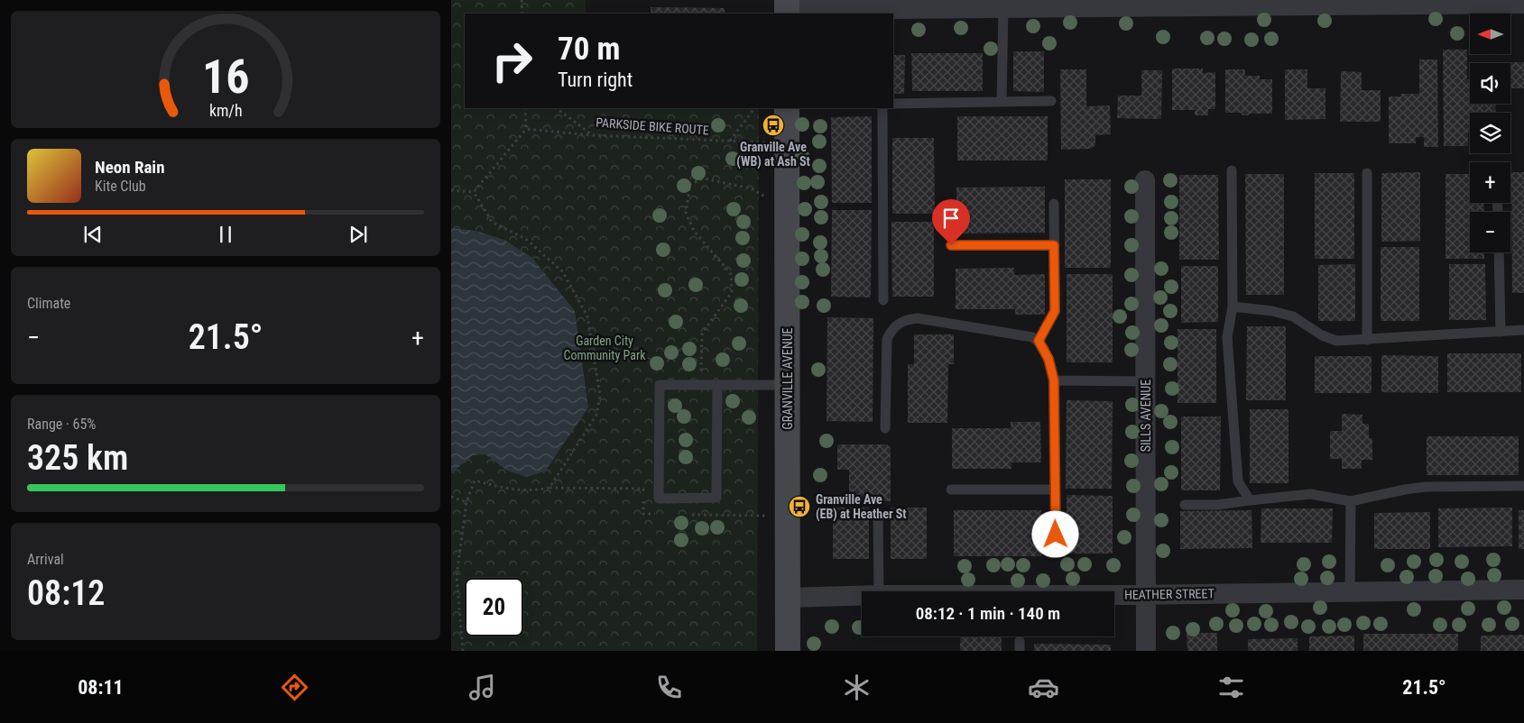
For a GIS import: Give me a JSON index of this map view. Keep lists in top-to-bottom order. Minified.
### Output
{"streets":{"street":["GRANVILLE AVENUE","SILLS AVENUE","HEATHER STREET"],"path":["PARKSIDE BIKE ROUTE"]},"crossings":[["PARKSIDE BIKE ROUTE","GRANVILLE AVENUE"],["GRANVILLE AVENUE","HEATHER STREET"],["SILLS AVENUE","HEATHER STREET"]],"parks":["Garden City Community Park"],"places":{"bus stop":["Granville Ave (WB) at Ash St","Granville Ave (EB) at Heather St"]},"north":"left","page":{"map_buttons":["+","−"],"turn":["70 m","Turn right"],"song":["Neon Rain","Kite Club"],"tile":["Climate",["Range · 65%","325 km"],["Arrival","08:12"]],"heat":["−","21.5°","+"],"limit":"20","trip":"08:12 · 1 min · 140 m","tabs":["08:11","21.5°"],"gauge":["16","km/h"]}}
